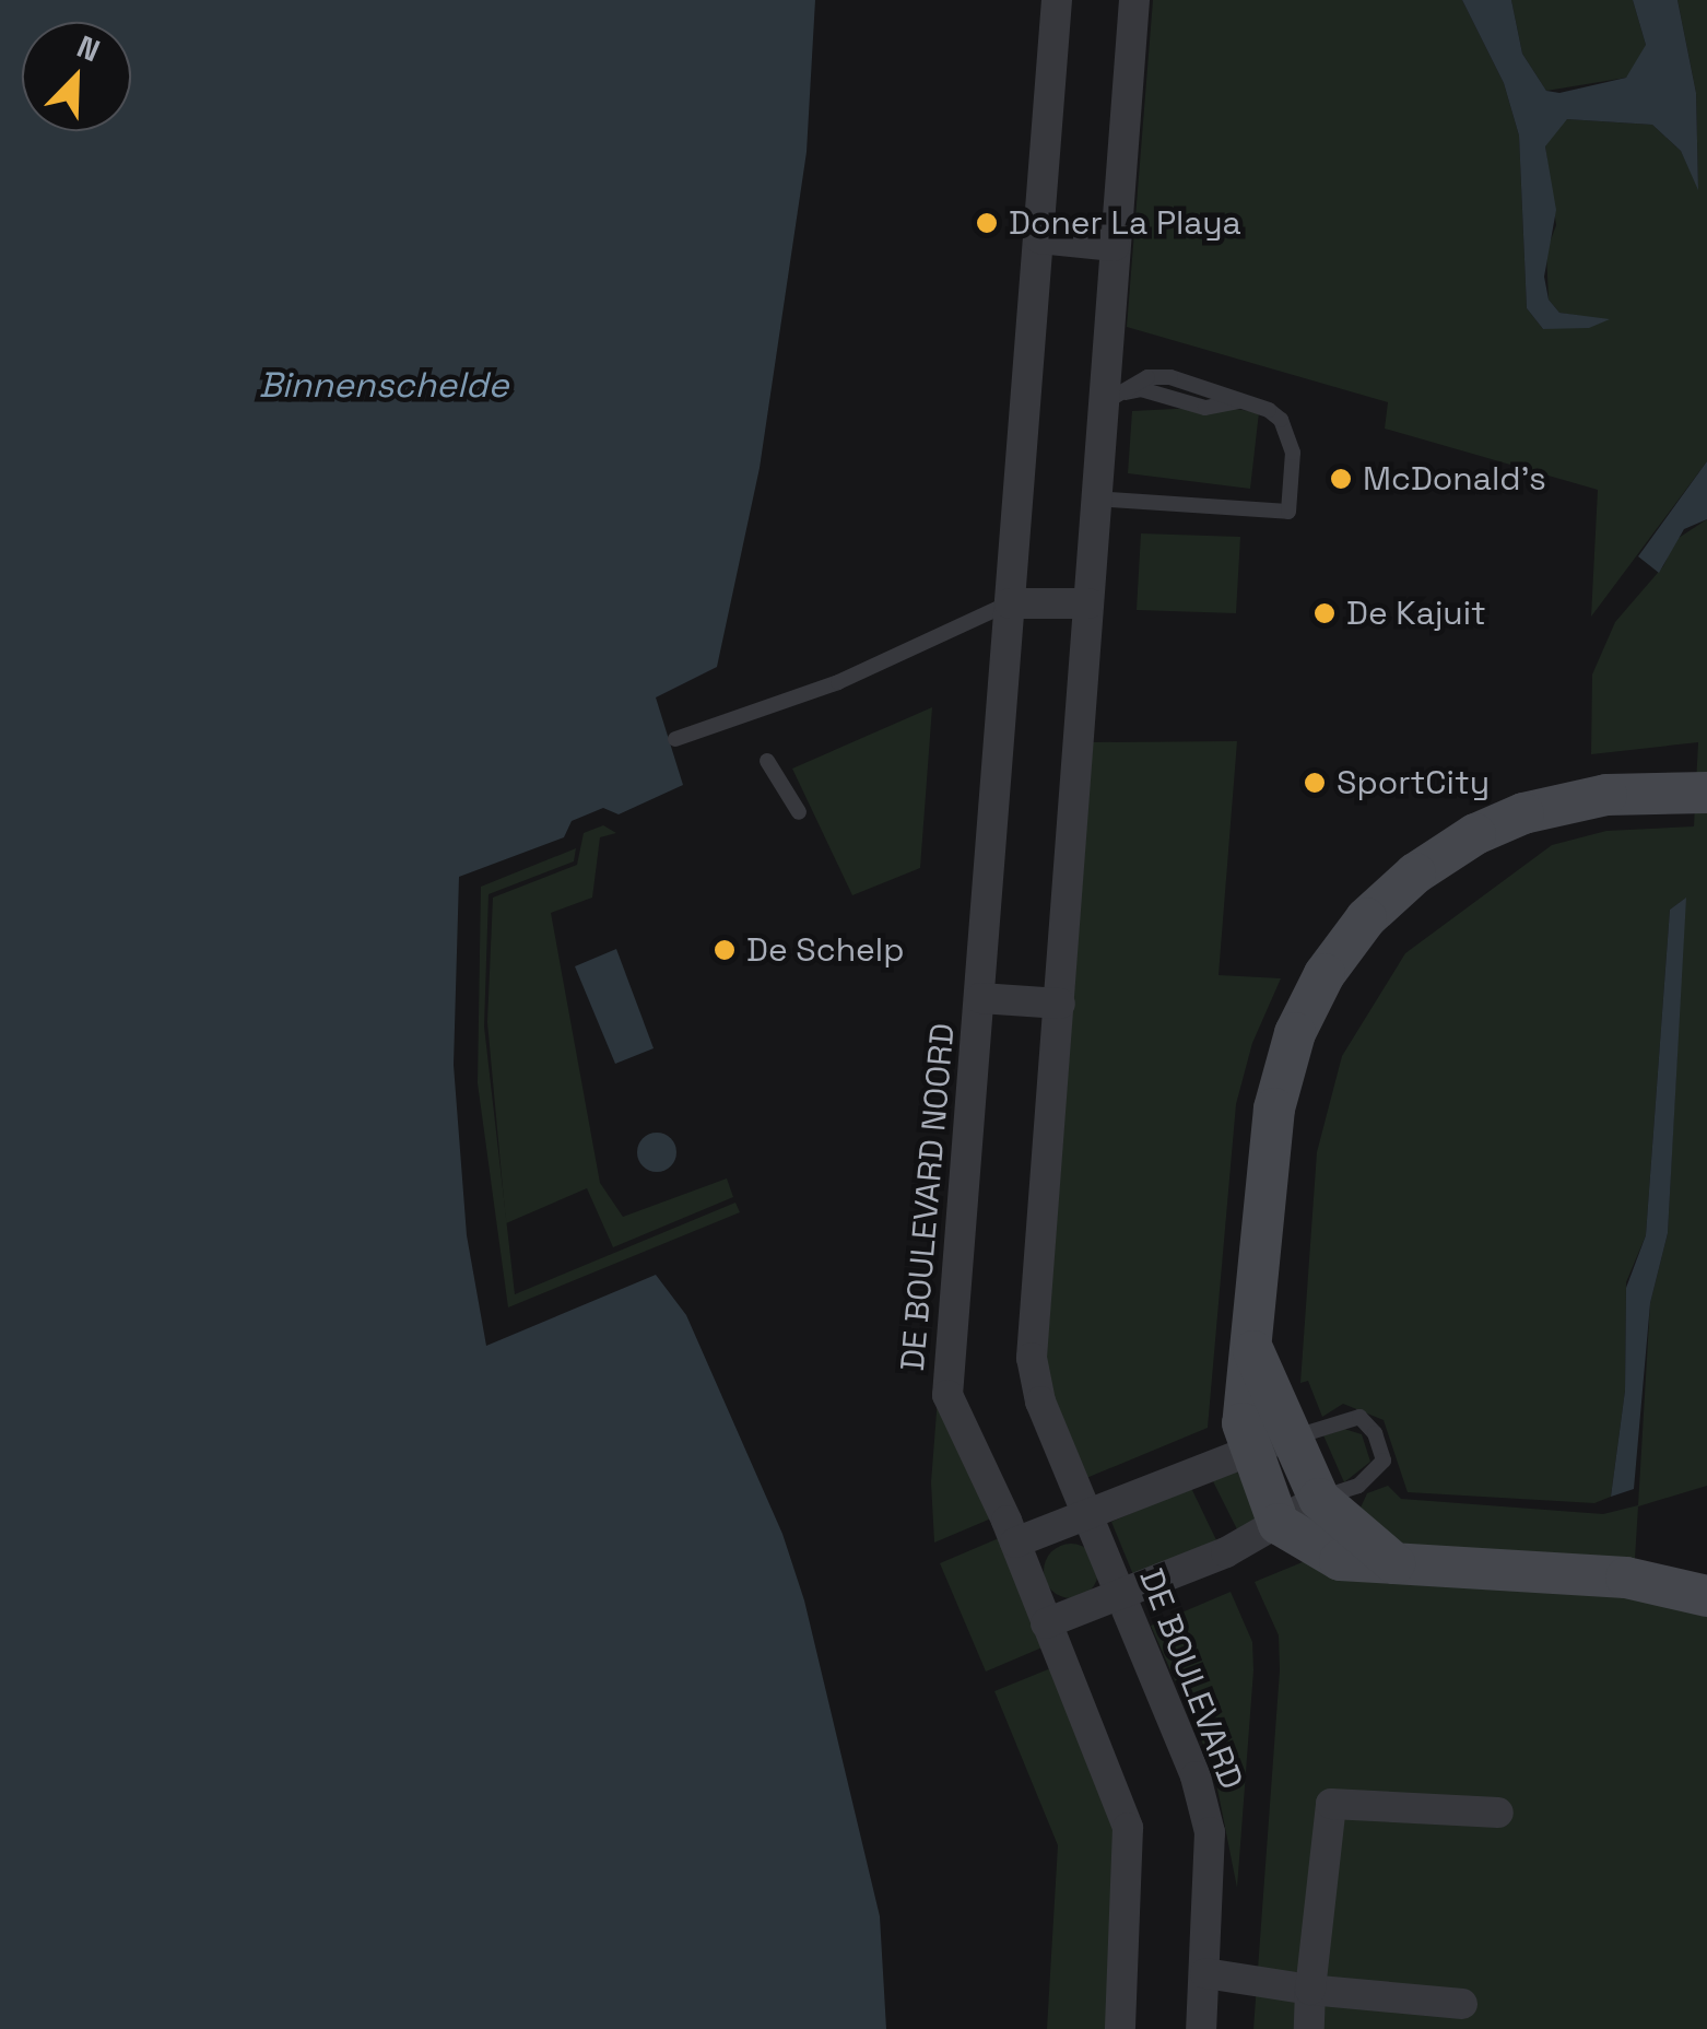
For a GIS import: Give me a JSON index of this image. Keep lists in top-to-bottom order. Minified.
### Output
{"streets":{"street":["DE BOULEVARD NOORD","DE BOULEVARD"]},"water":["Binnenschelde"],"places":["Doner La Playa","McDonald's","De Kajuit","SportCity","De Schelp"],"north":"top right"}
